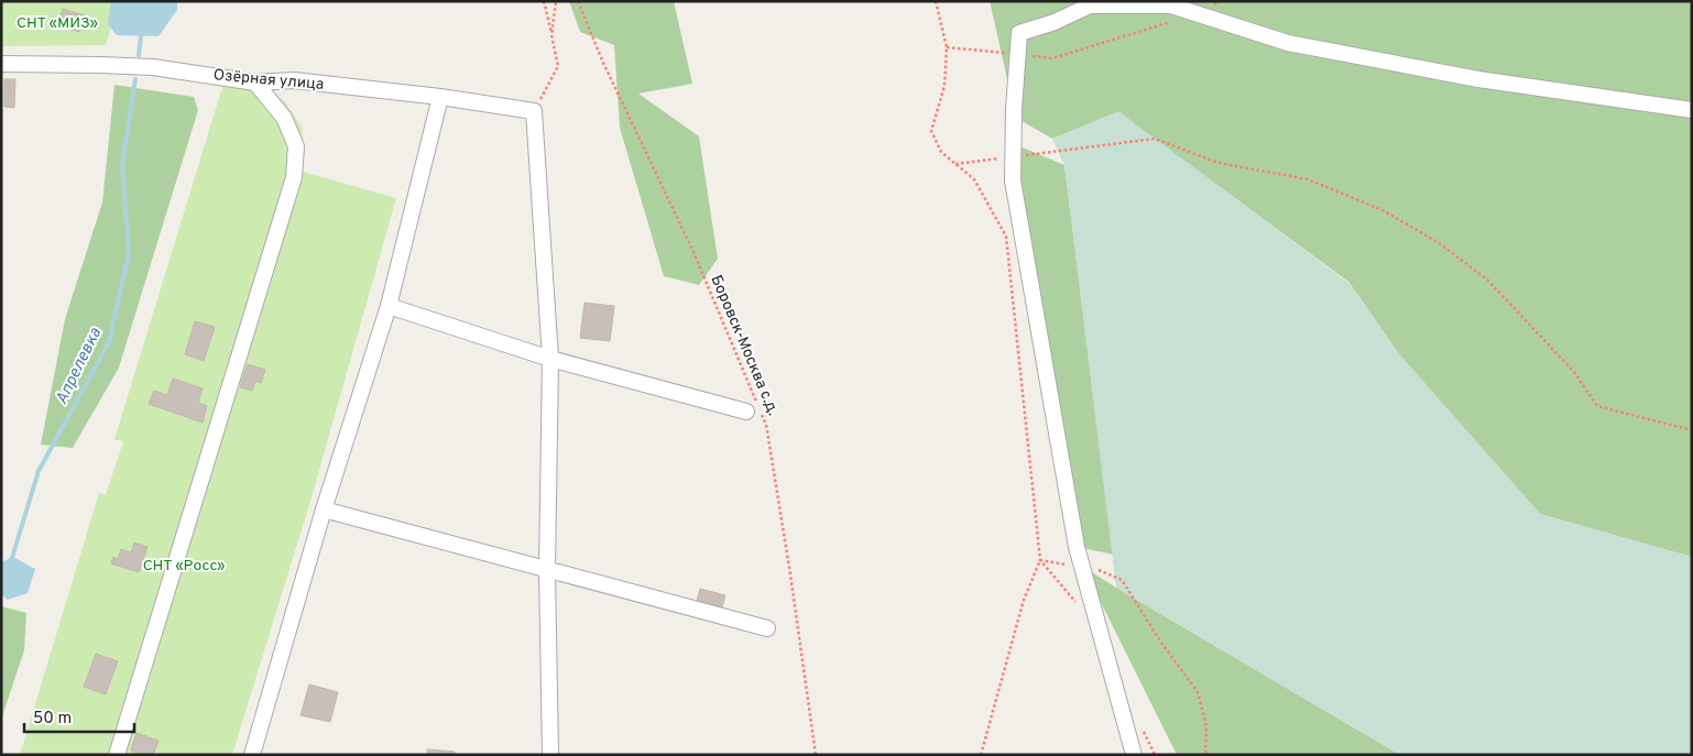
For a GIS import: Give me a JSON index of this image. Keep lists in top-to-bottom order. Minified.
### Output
{"streets":{"street":["Озёрная улица"],"path":["Боровск-Москва с.д."]},"water":["Апрелевка"],"parks":["СНТ «МИЗ»","СНТ «Росс»"],"scale_bar":"50 m"}
